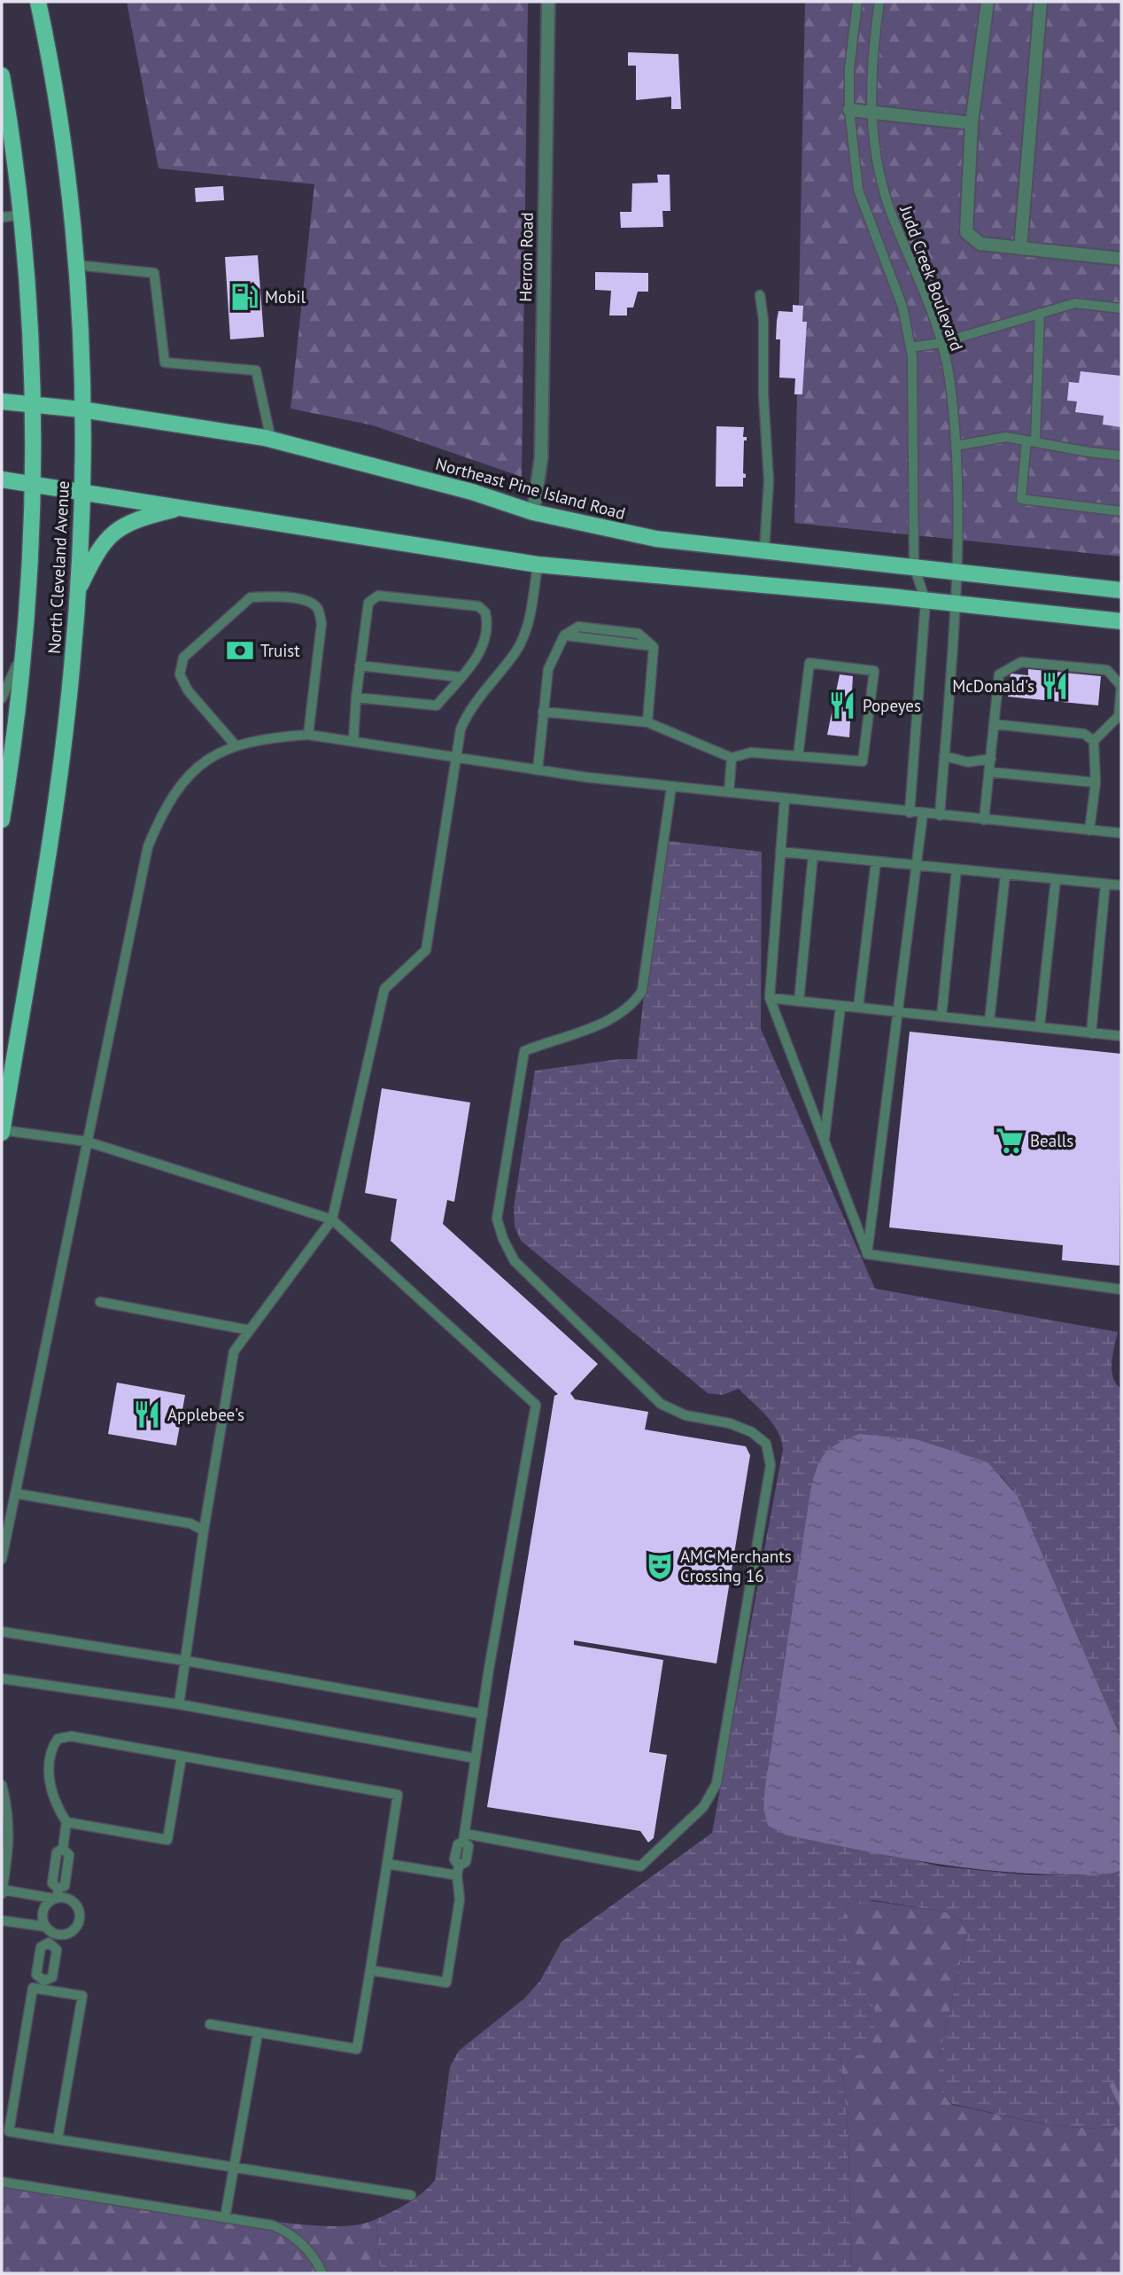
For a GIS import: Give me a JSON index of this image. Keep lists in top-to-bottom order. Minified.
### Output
{"streets":{"main road":["Northeast Pine Island Road","North Cleveland Avenue"],"street":["Herron Road"],"lane":["Judd Creek Boulevard"]},"crossings":[["Herron Road","Northeast Pine Island Road"],["Judd Creek Boulevard","Northeast Pine Island Road"],["Northeast Pine Island Road","North Cleveland Avenue"]],"places":{"fuel station":["Mobil"],"bank":["Truist"],"restaurant":["McDonald's","Popeyes","Applebee's"],"supermarket":["Bealls"],"theatre":["AMC Merchants Crossing 16"]}}
